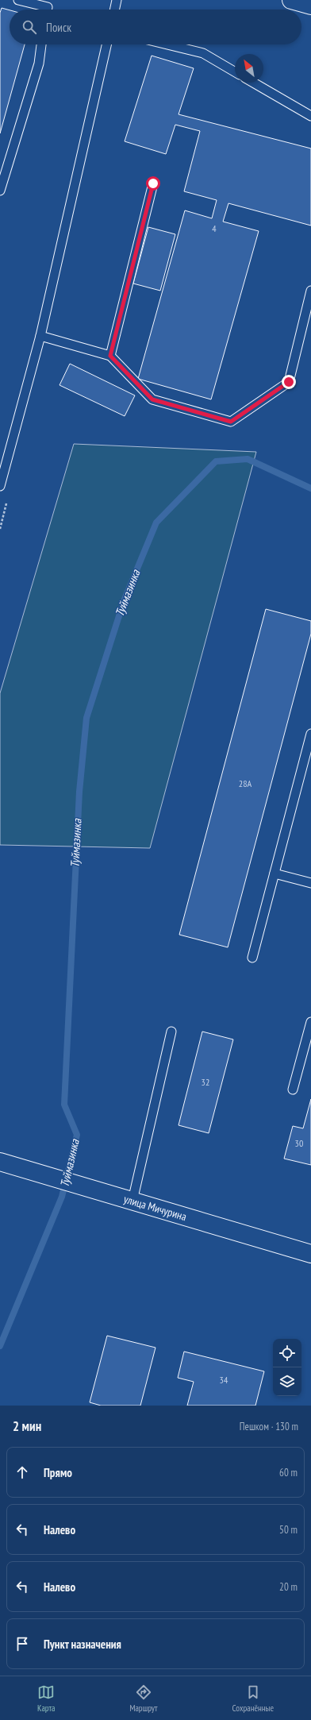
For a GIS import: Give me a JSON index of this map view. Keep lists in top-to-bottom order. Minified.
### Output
{"streets":{"street":["улица Мичурина"]},"water":["Туймазинка"],"house_numbers":["4","28А","32","30","34"],"north":"top left","page":{"search":"Поиск","heading":["2 мин","Пешком · 130 m"],"list":[["Прямо","60 m"],["Налево","50 m"],["Налево","20 m"],"Пункт назначения"],"nav":["Карта","Маршрут","Сохранённые"]}}
